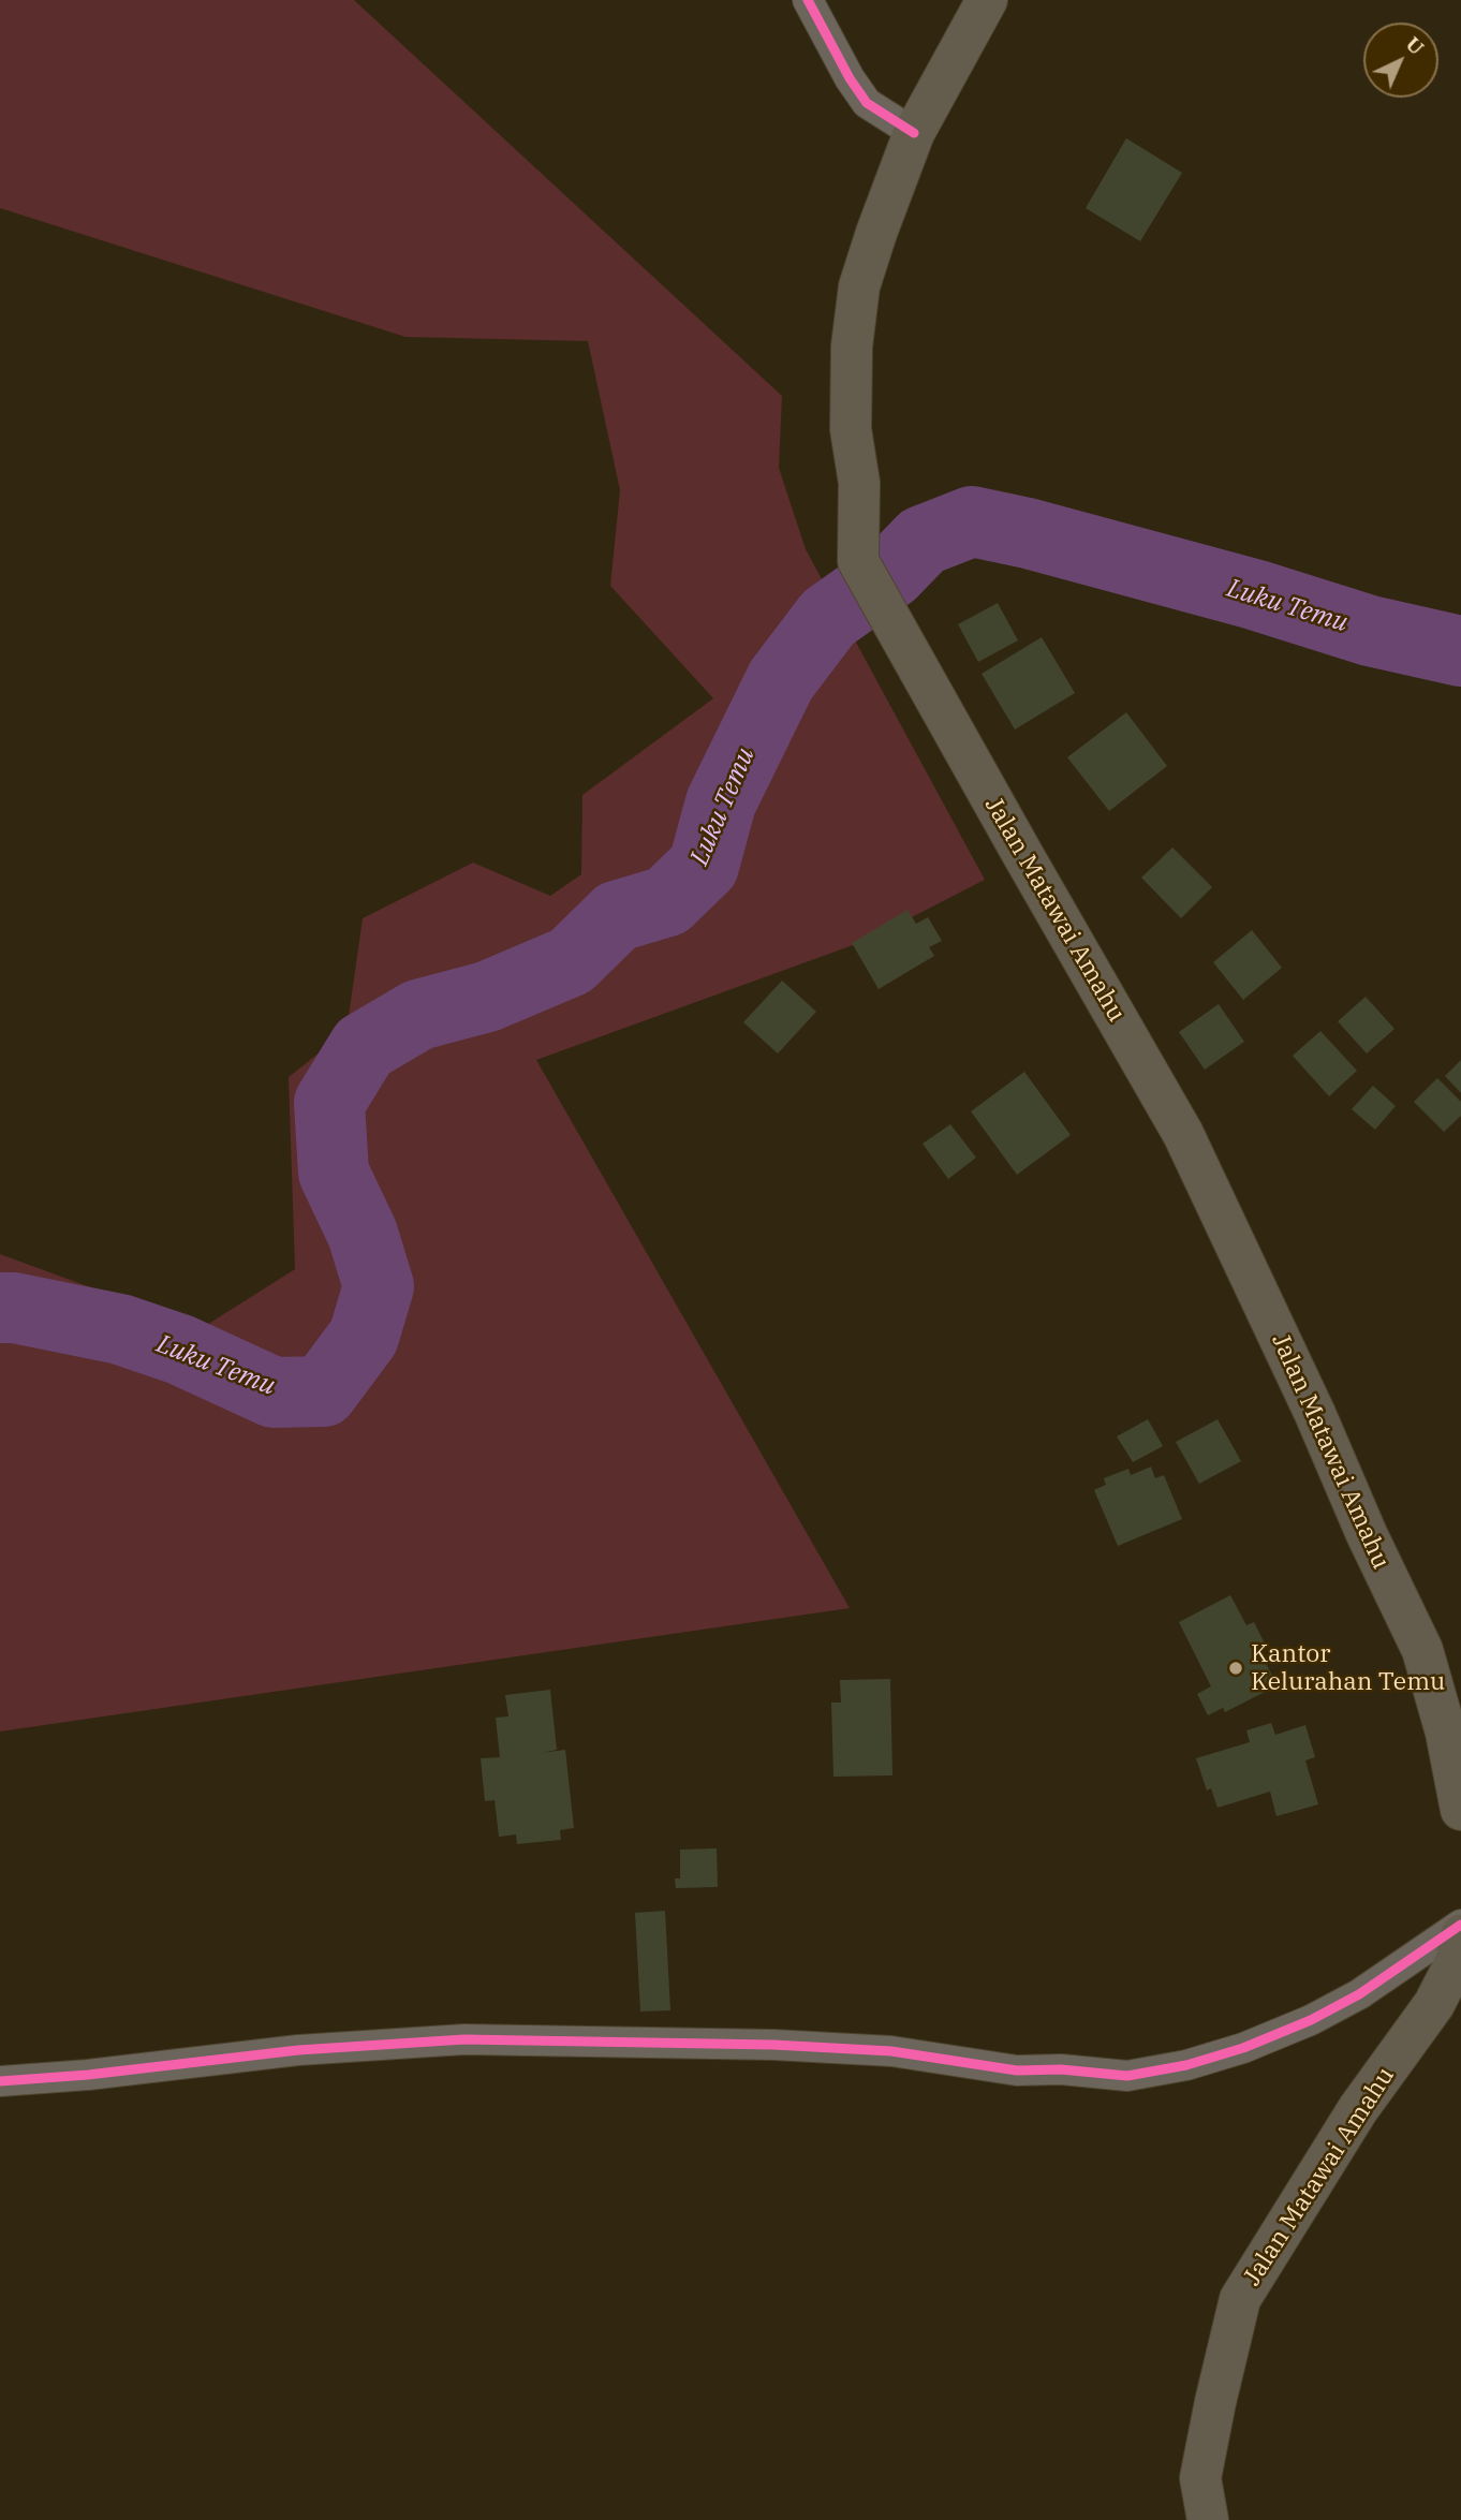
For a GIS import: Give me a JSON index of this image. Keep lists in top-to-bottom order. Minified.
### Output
{"streets":{"main road":["Jalan Matawai Amahu"]},"water":["Luku Temu"],"places":["Kantor Kelurahan Temu"],"north":"top right"}
